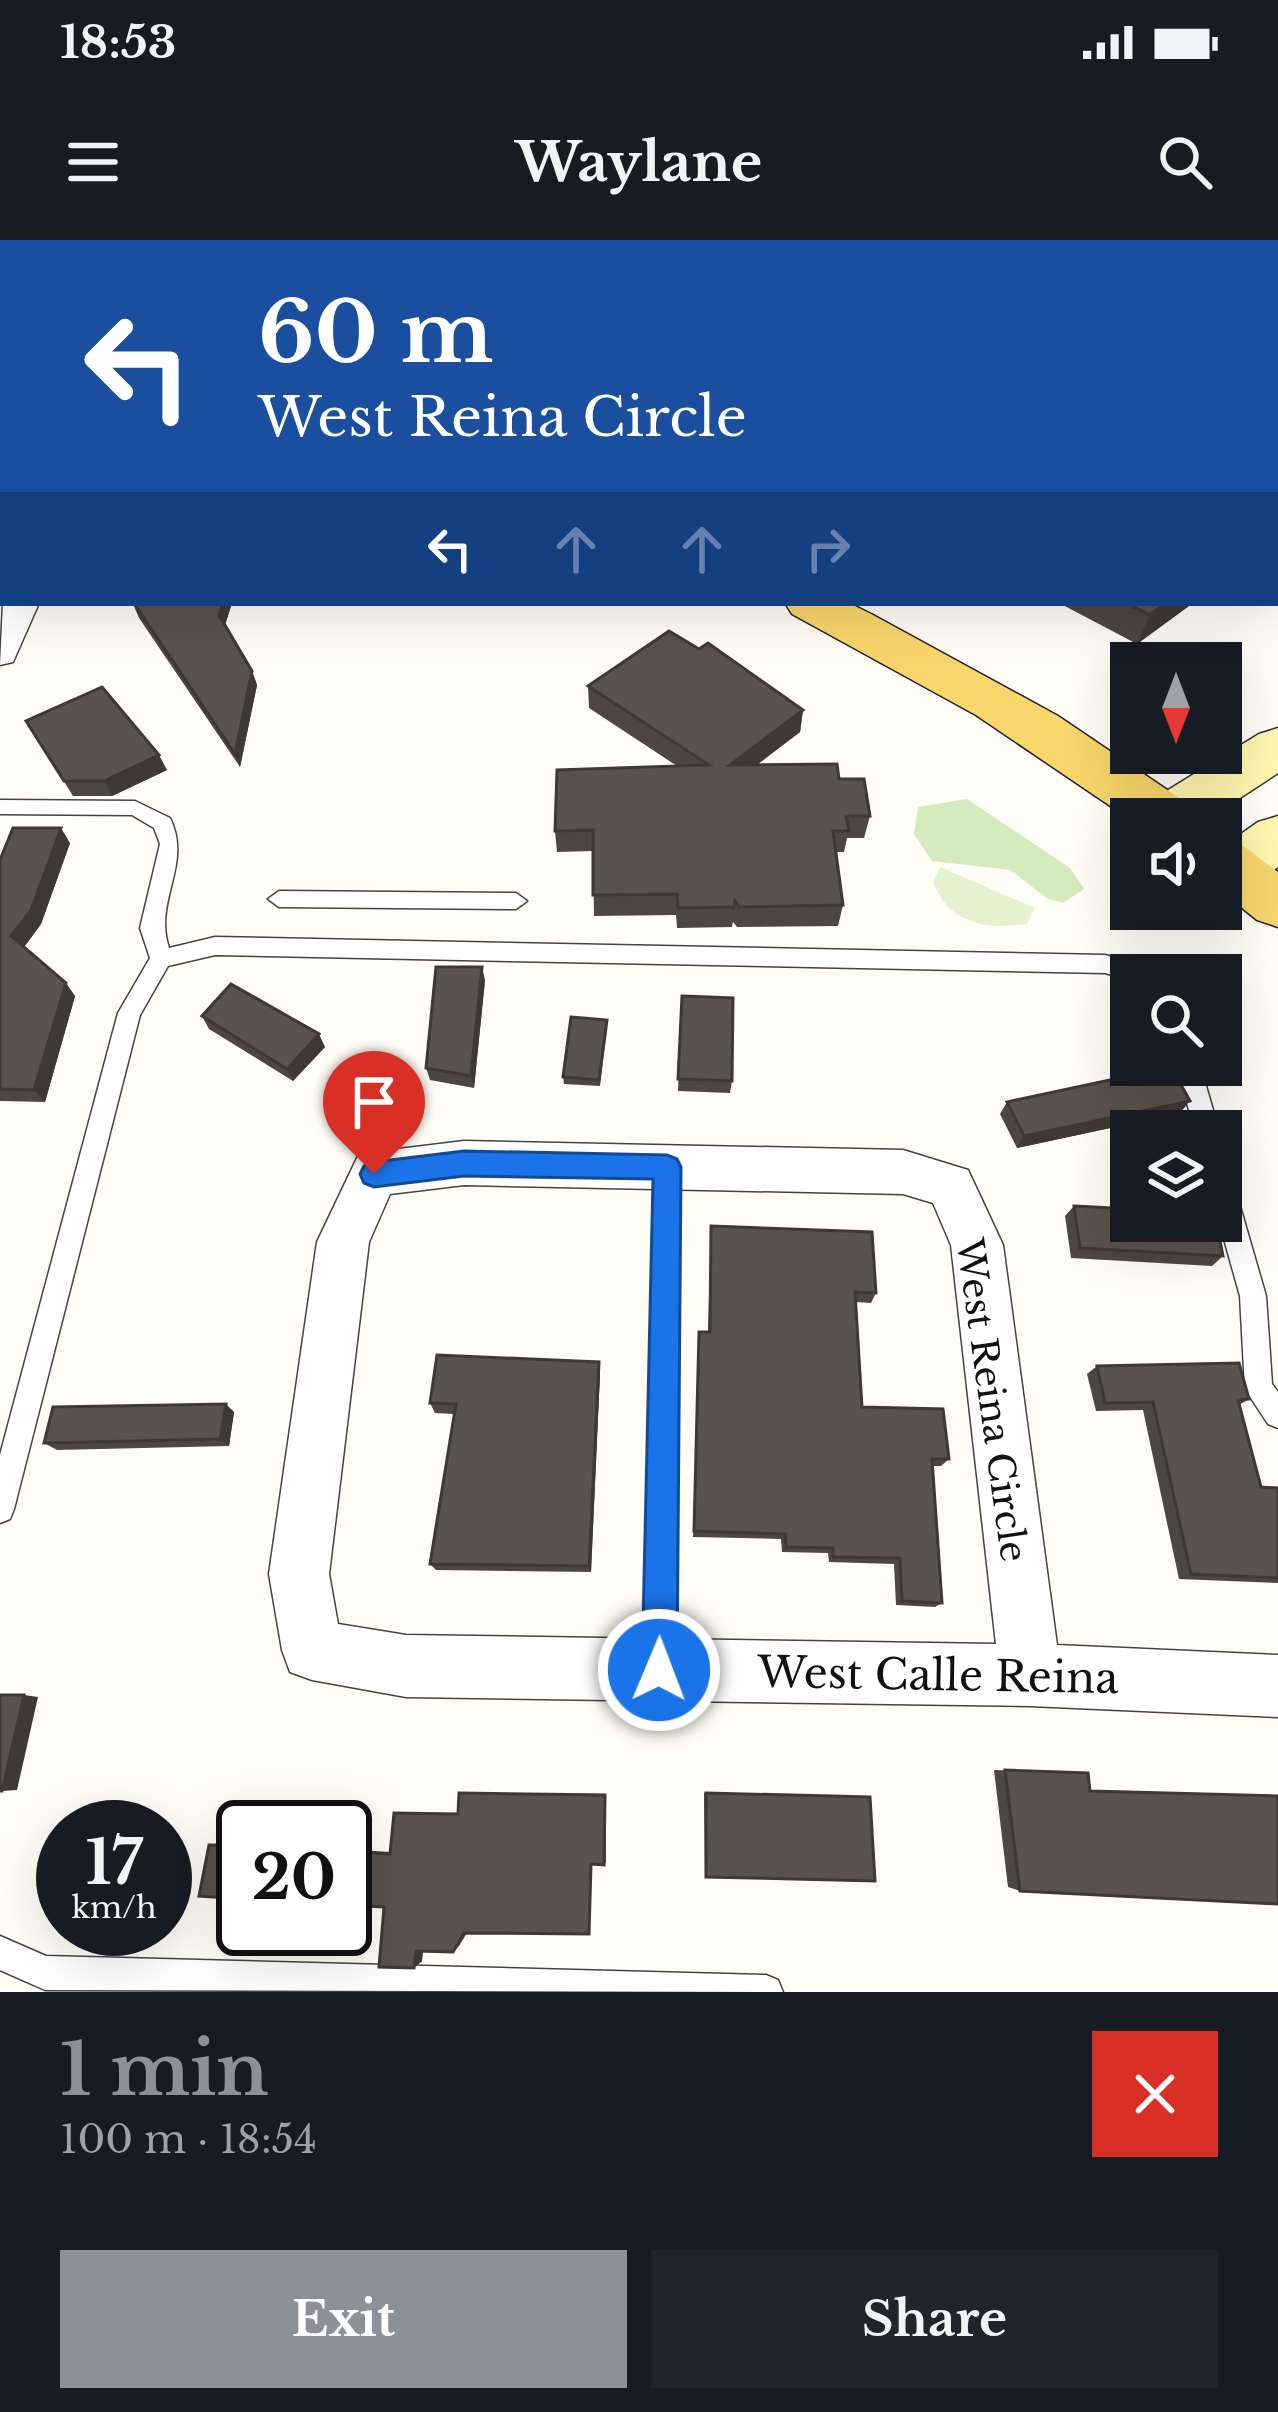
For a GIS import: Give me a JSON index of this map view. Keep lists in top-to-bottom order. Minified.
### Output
{"streets":{"street":["West Reina Circle","West Calle Reina"]},"crossings":[["West Reina Circle","West Calle Reina"]],"north":"bottom","page":{"status":"18:53","header":"Waylane","turn":["60 m","West Reina Circle"],"speed":"17 km/h","limit":"20","heading":["1 min","100 m · 18:54"],"buttons":["Exit","Share"]}}
